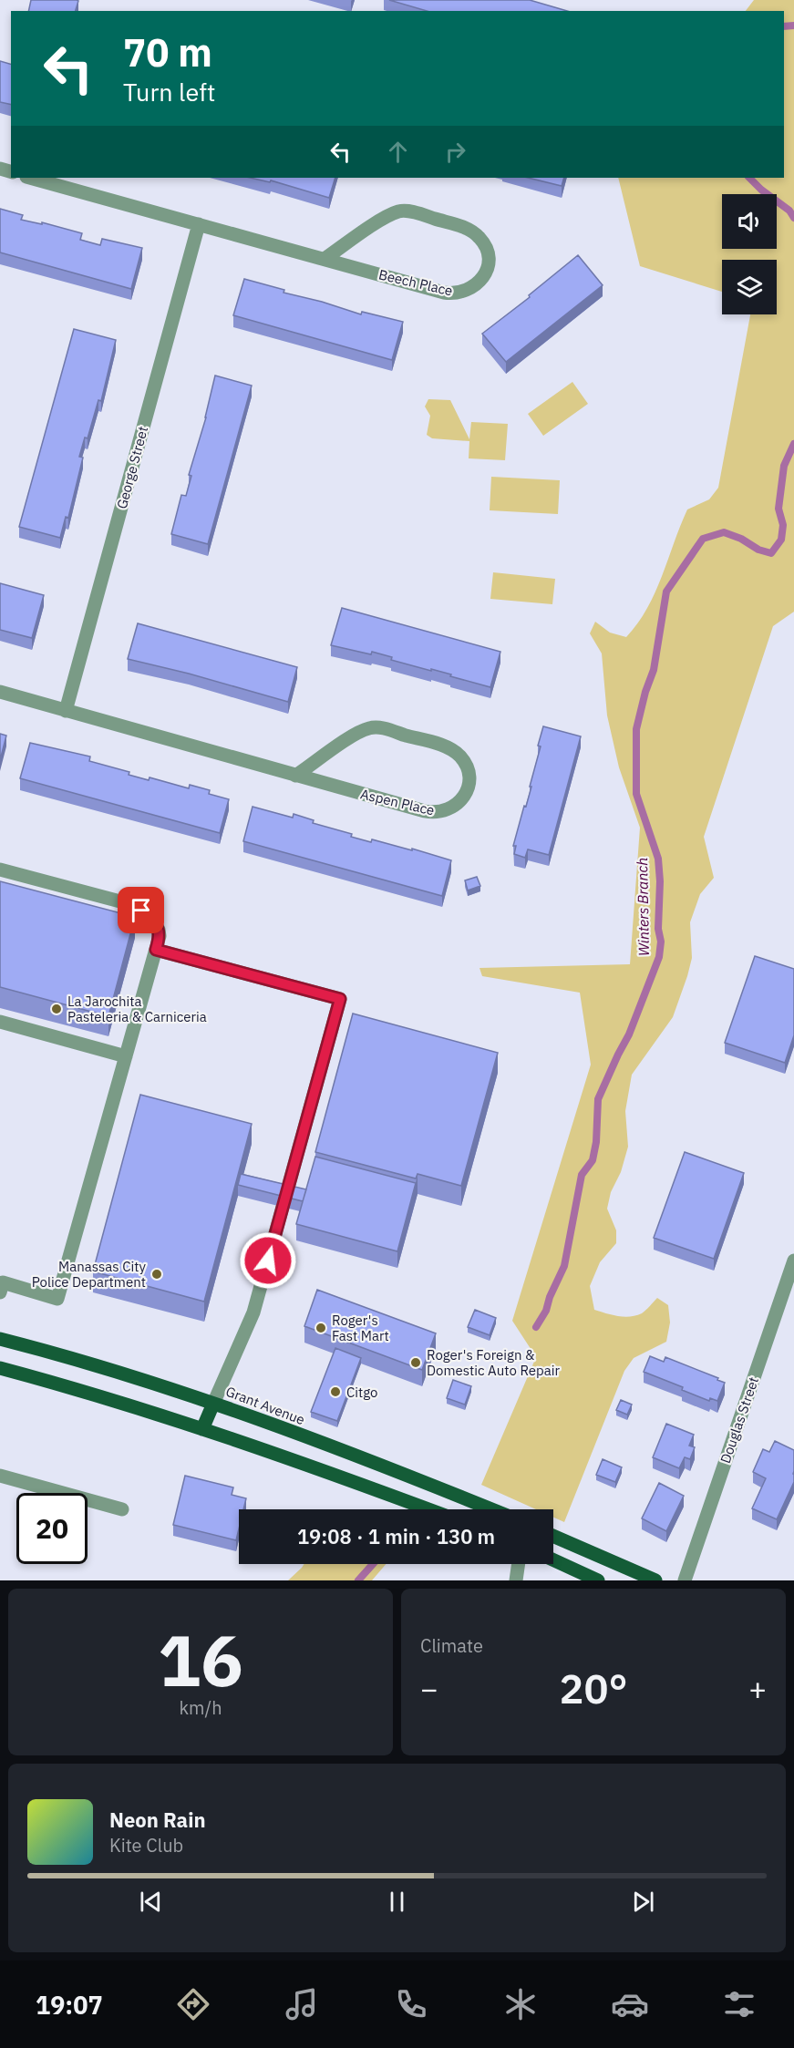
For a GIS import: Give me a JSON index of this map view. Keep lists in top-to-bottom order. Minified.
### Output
{"streets":{"main road":["Grant Avenue"],"street":["Beech Place","George Street","Aspen Place","Douglas Street"]},"crossings":[["Beech Place","George Street"],["George Street","Aspen Place"]],"water":["Winters Branch"],"places":["La Jarochita Pasteleria & Carniceria","Manassas City Police Department","Roger's Fast Mart","Roger's Foreign & Domestic Auto Repair","Citgo"],"page":{"turn":["70 m","Turn left"],"limit":"20","trip":"19:08 · 1 min · 130 m","tile":[["16","km/h"],"Climate"],"heat":["−","20°","+"],"song":["Neon Rain","Kite Club"],"tabs":"19:07"}}
